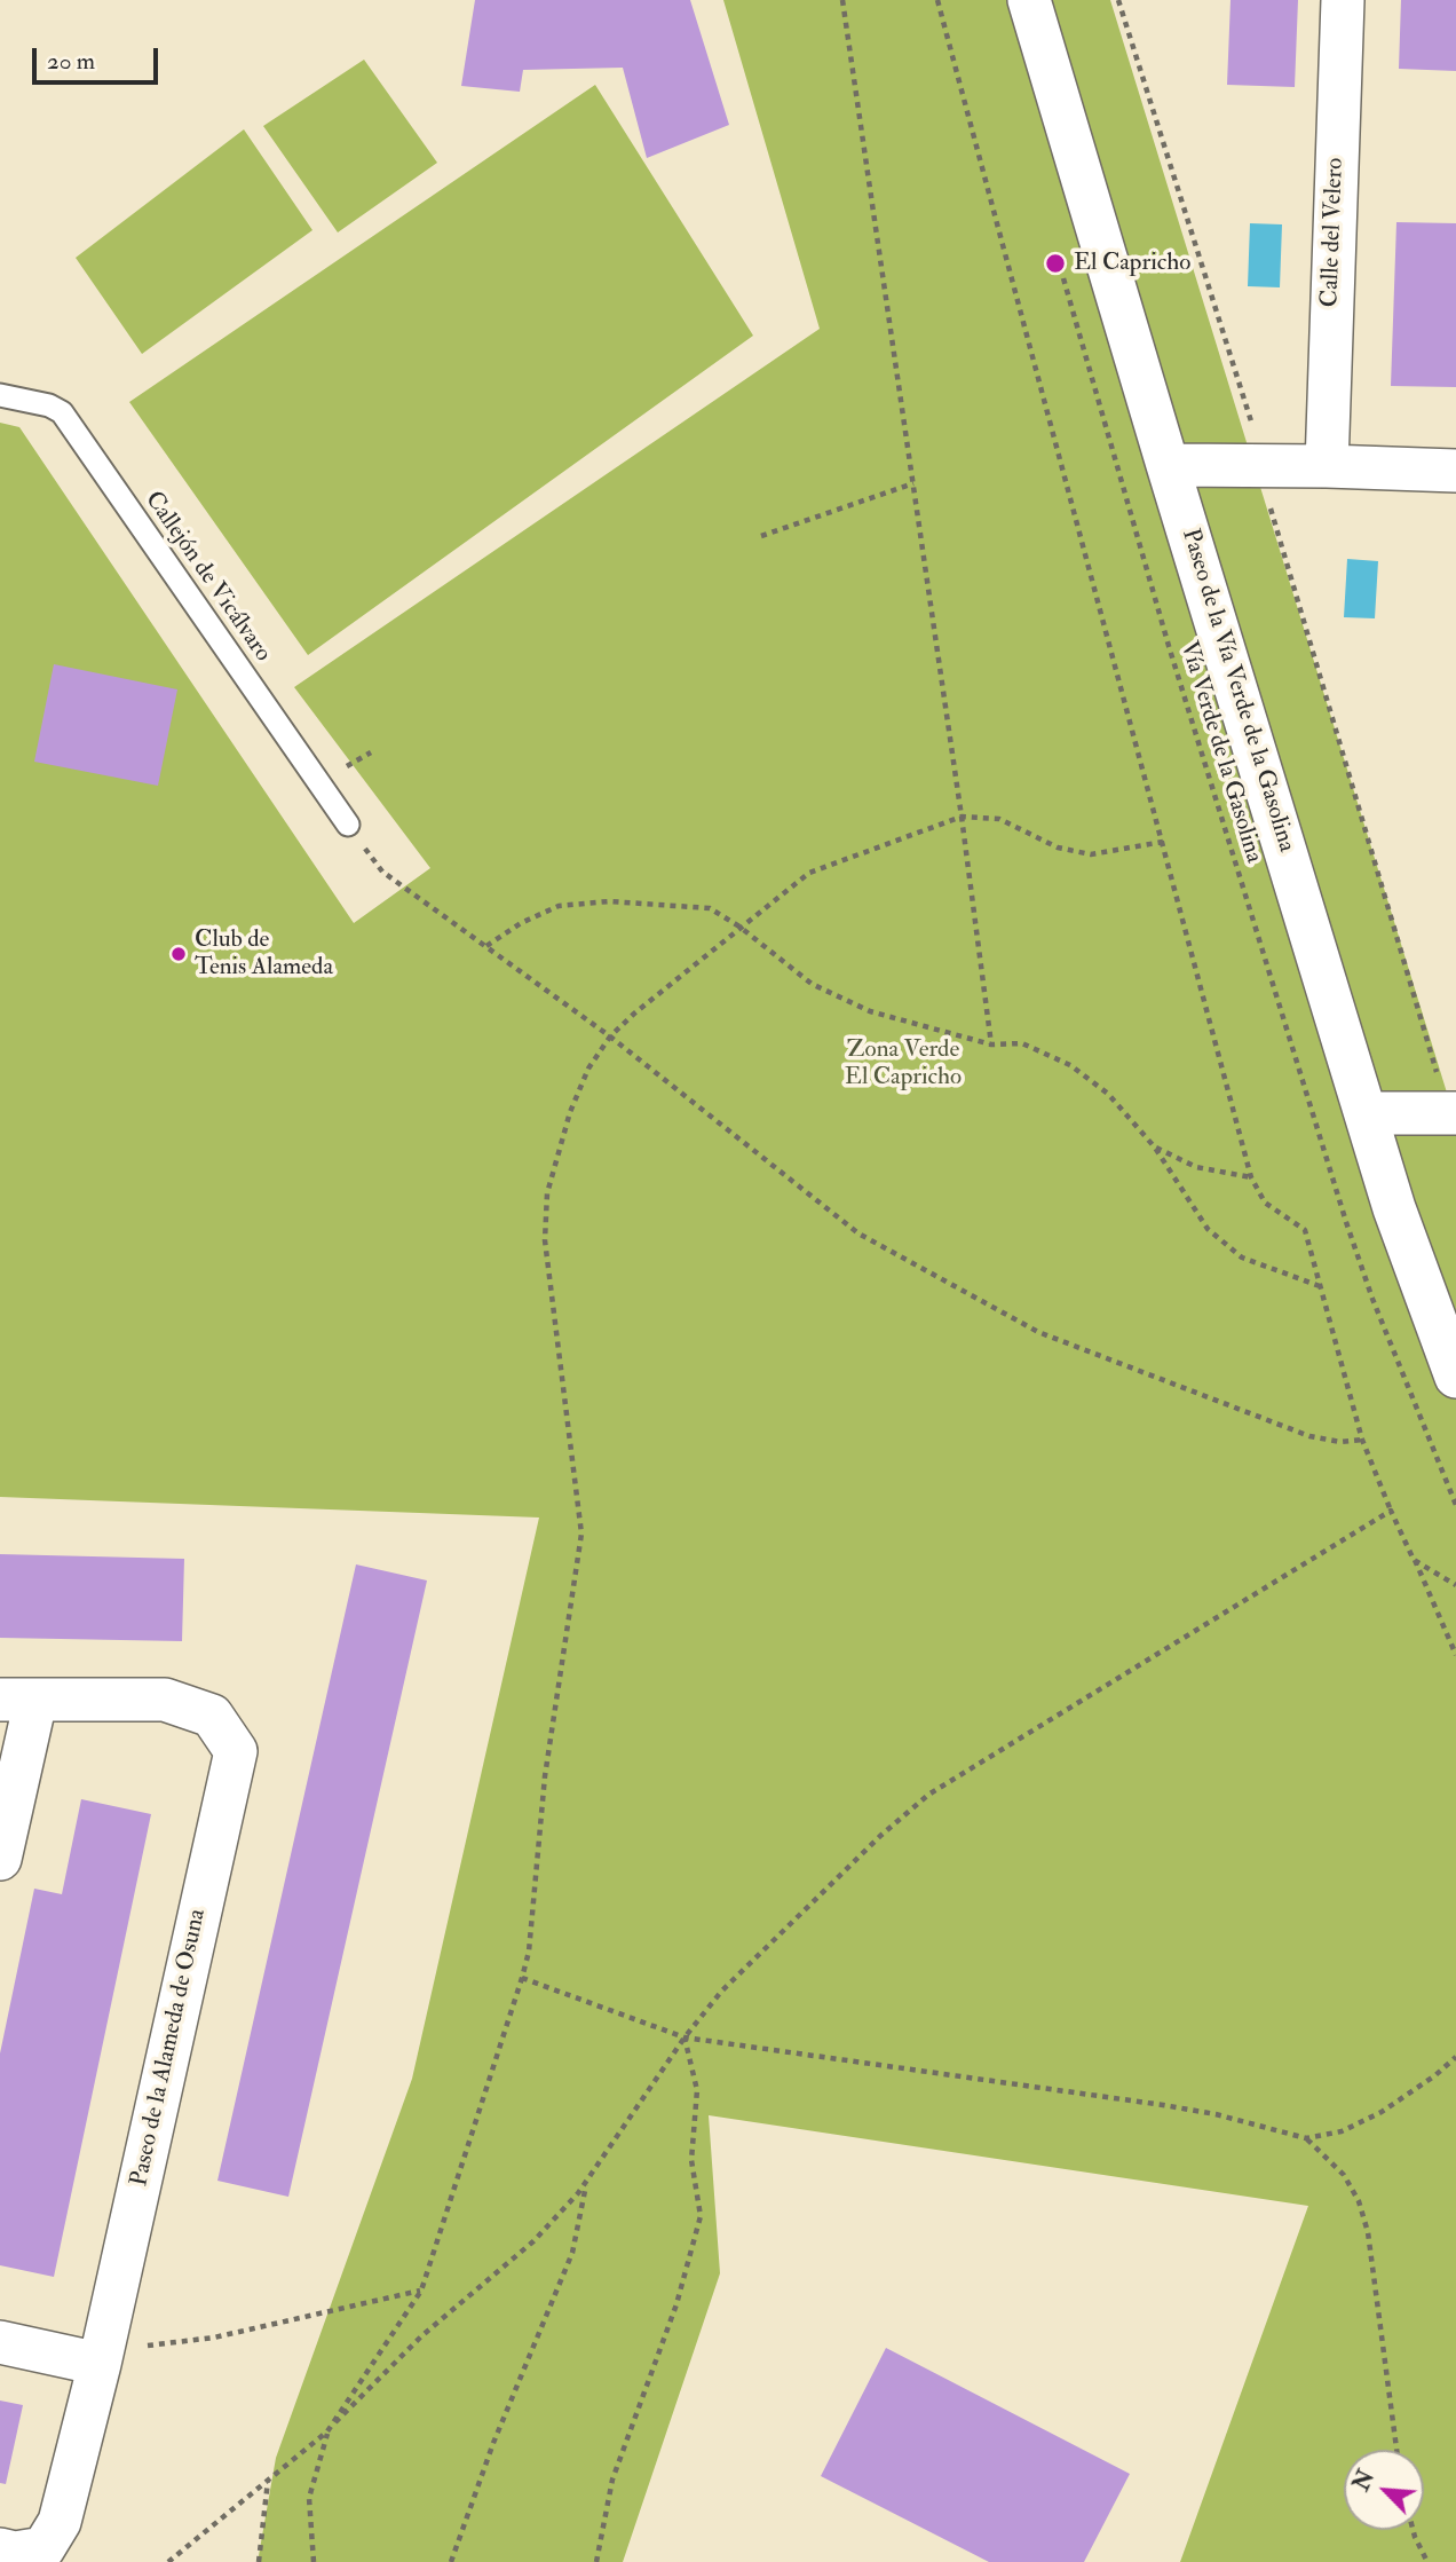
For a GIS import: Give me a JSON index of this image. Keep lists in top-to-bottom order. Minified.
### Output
{"streets":{"street":["Calle del Velero","Paseo de la Vía Verde de la Gasolina","Paseo de la Alameda de Osuna"],"lane":["Callejón de Vicálvaro"],"path":["Vía Verde de la Gasolina"]},"parks":["Zona Verde El Capricho"],"places":["El Capricho","Club de Tenis Alameda"],"scale_bar":"20 m","north":"top left"}
